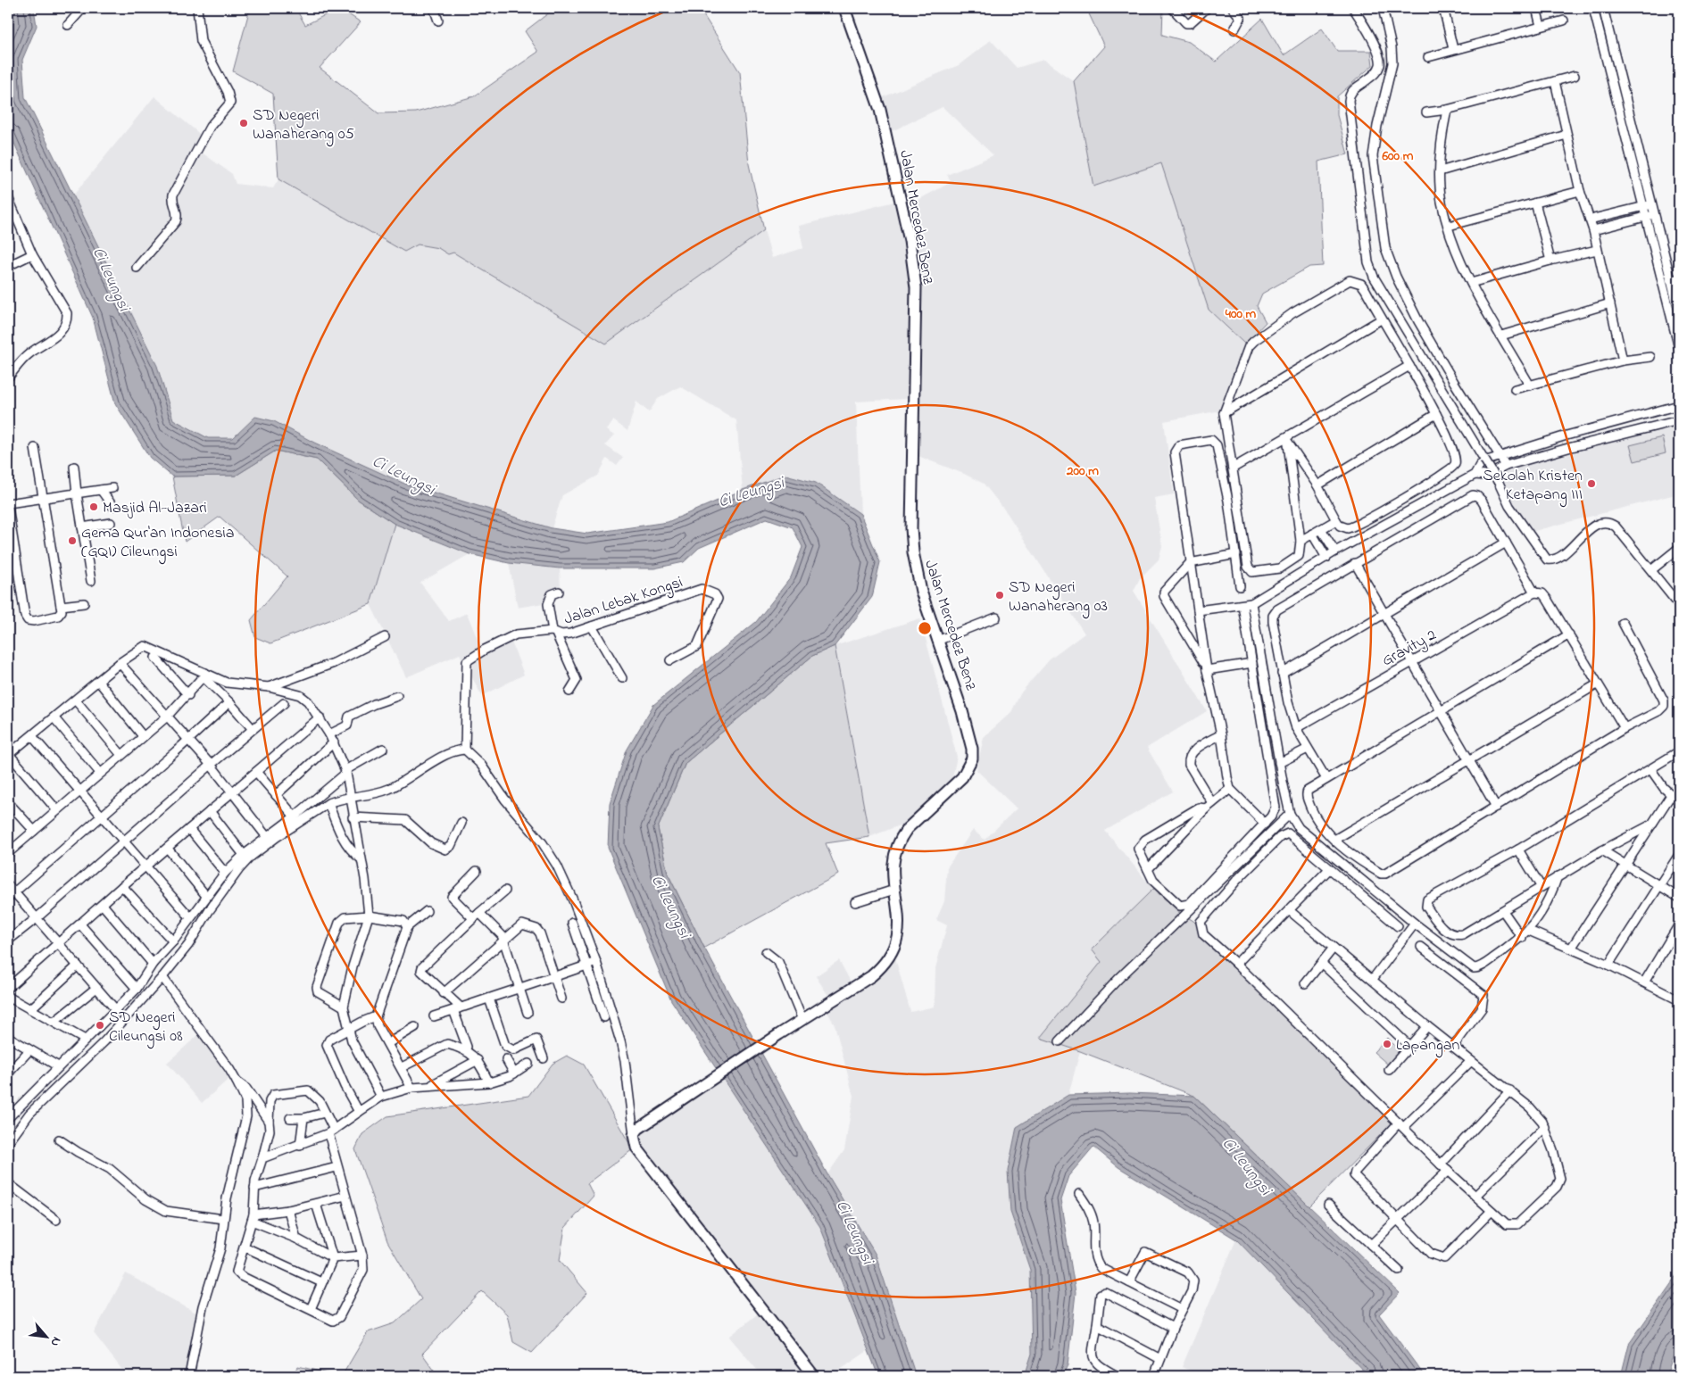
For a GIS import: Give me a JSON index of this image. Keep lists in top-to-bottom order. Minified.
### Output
{"streets":{"main road":["Jalan Mercedez Benz"],"street":["Jalan Lebak Kongsi","Gravity 2"]},"water":["Ci Leungsi"],"places":["SD Negeri Wanaherang 05","Sekolah Kristen Ketapang III","Masjid Al-Jazari","Gema Qur'an Indonesia (GQI) Cileungsi","SD Negeri Wanaherang 03","SD Negeri Cileungsi 08","Lapangan"],"north":"bottom right","rings":["600 m","400 m","200 m"]}
